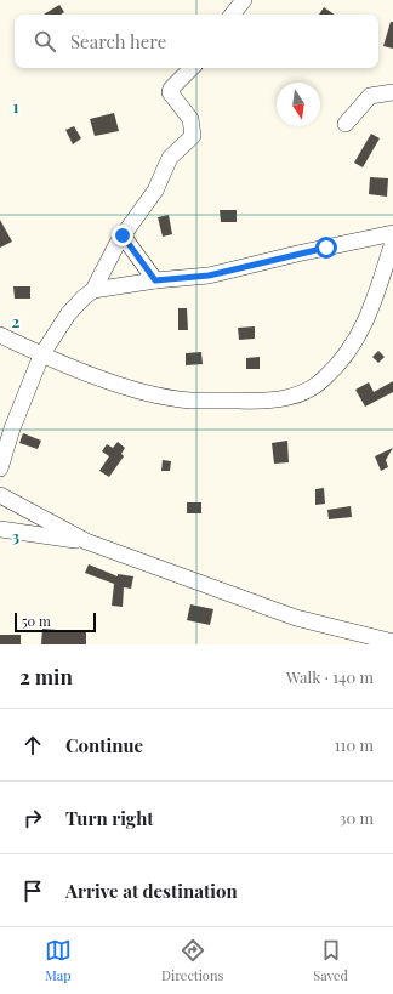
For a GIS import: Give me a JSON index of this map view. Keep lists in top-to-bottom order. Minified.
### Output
{"scale_bar":"50 m","north":"bottom","page":{"search":"Search here","scale":"50 m","heading":["2 min","Walk · 140 m"],"list":[["Continue","110 m"],["Turn right","30 m"],"Arrive at destination"],"nav":["Map","Directions","Saved"]},"grid":{"rows":["1","2","3"]}}
